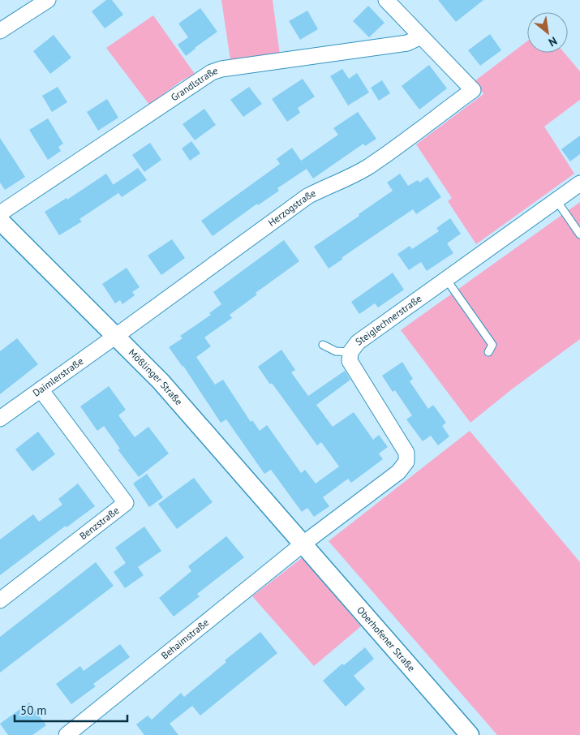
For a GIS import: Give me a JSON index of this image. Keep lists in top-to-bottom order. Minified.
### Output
{"streets":{"street":["Grandlstraße","Herzogstraße","Steiglechnerstraße","Daimlerstraße","Mößlinger Straße","Benzstraße","Behaimstraße","Oberhofener Straße"]},"crossings":[["Grandlstraße","Herzogstraße"],["Herzogstraße","Daimlerstraße"],["Herzogstraße","Mößlinger Straße"],["Steiglechnerstraße","Mößlinger Straße"],["Steiglechnerstraße","Behaimstraße"],["Steiglechnerstraße","Oberhofener Straße"],["Daimlerstraße","Mößlinger Straße"],["Daimlerstraße","Benzstraße"],["Mößlinger Straße","Behaimstraße"],["Mößlinger Straße","Oberhofener Straße"],["Behaimstraße","Oberhofener Straße"]],"scale_bar":"50 m","north":"bottom right"}
